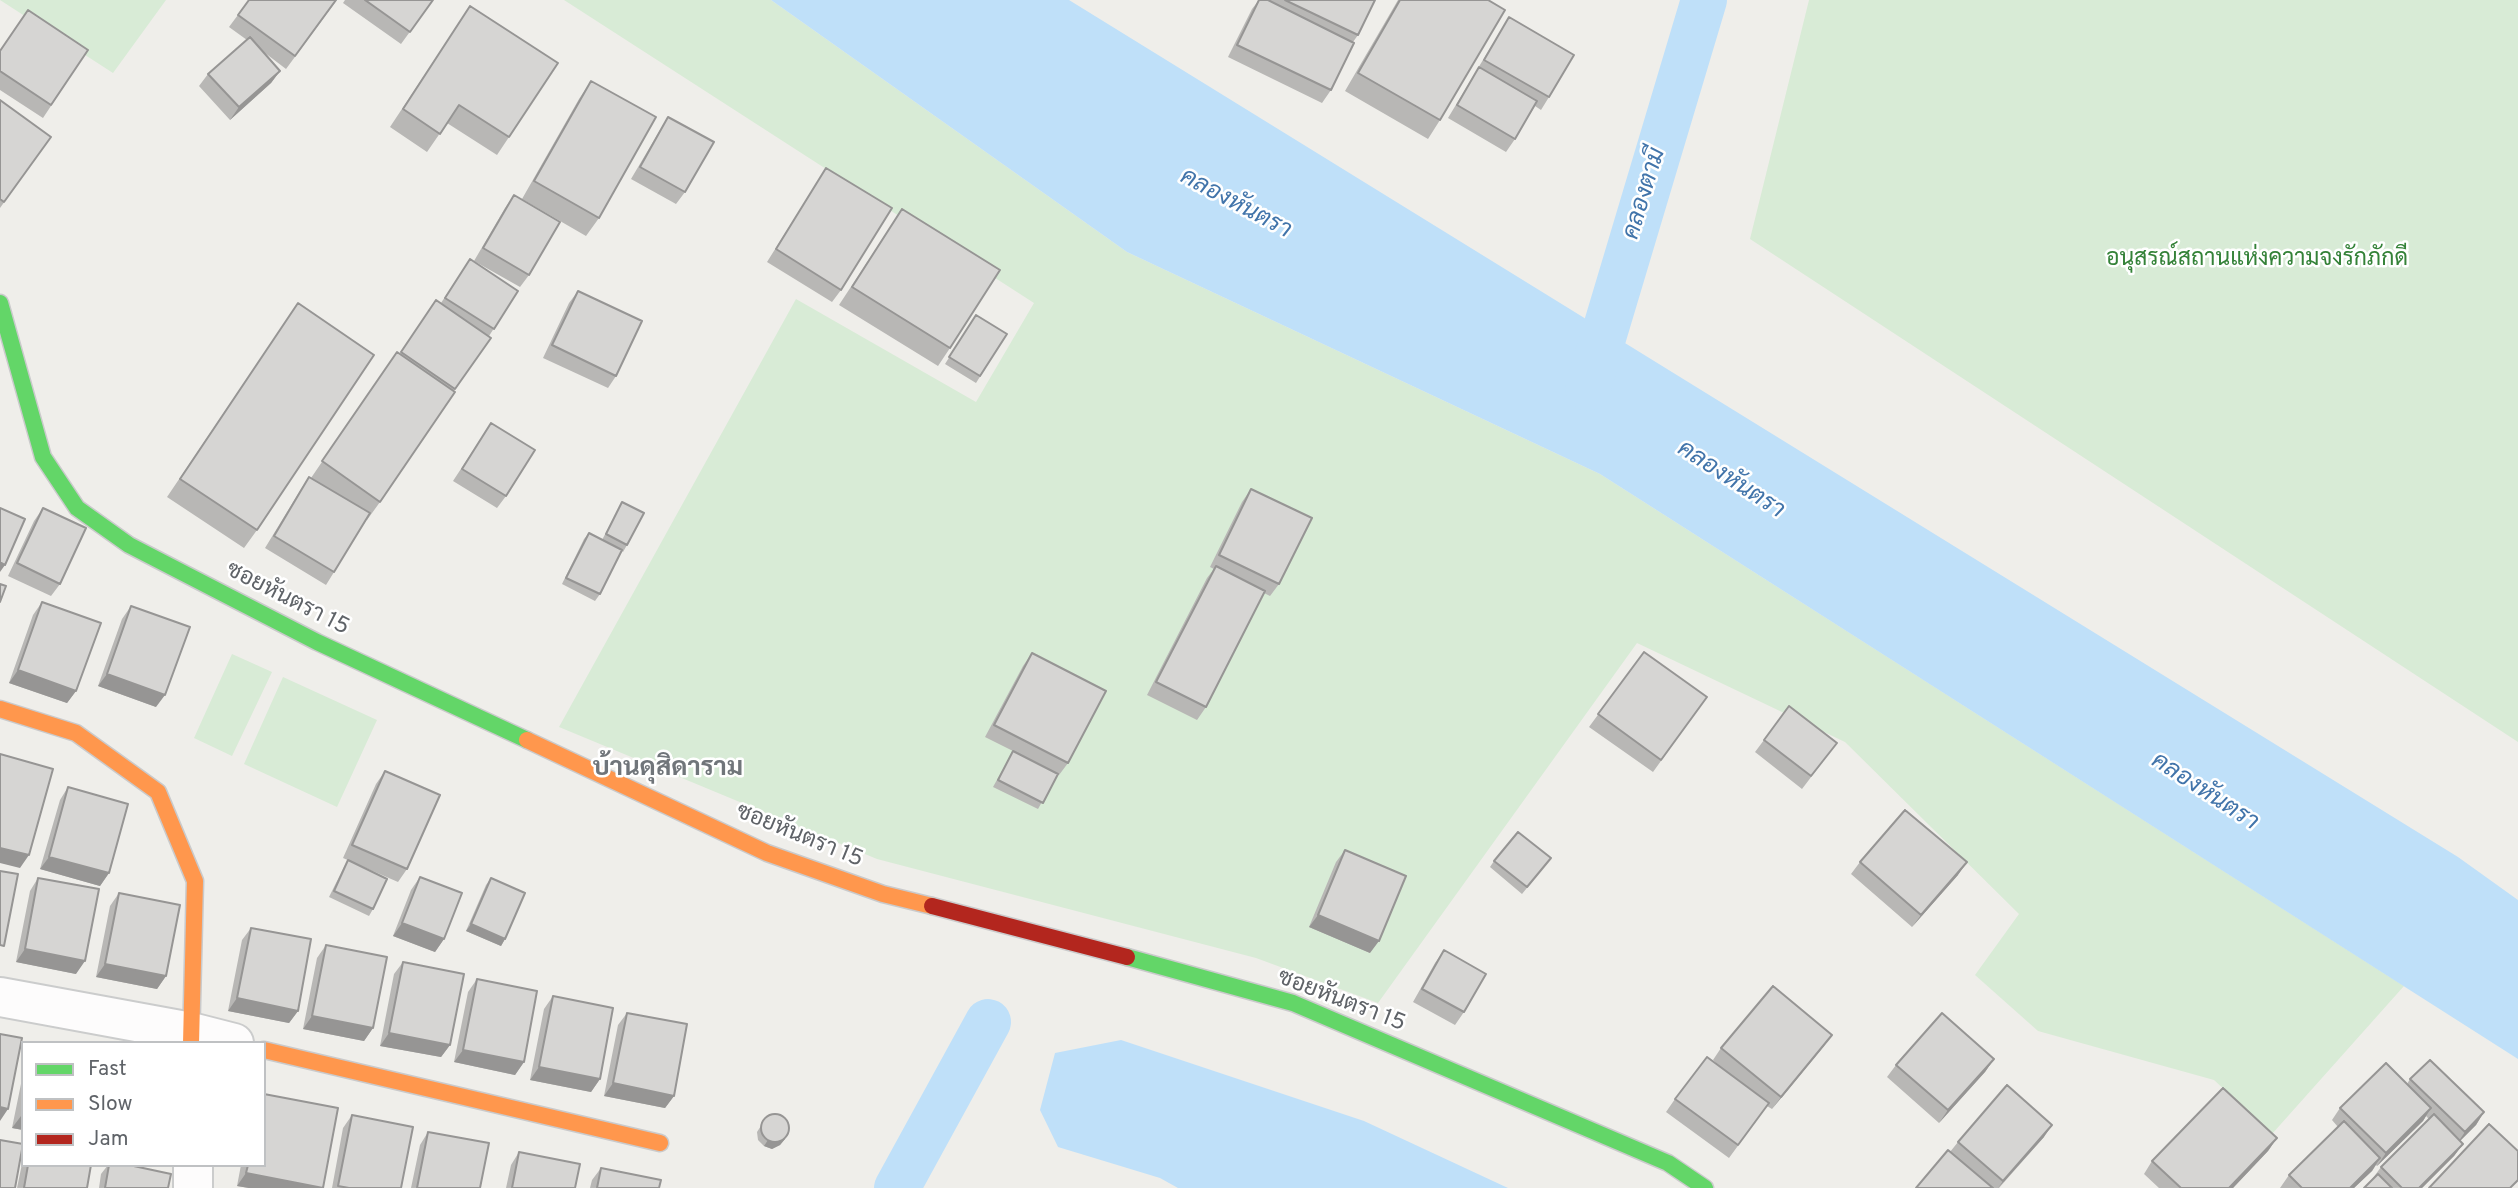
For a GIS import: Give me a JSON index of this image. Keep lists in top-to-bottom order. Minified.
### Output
{"streets":{"street":["ซอยหันตรา 15"]},"districts":["บ้านดุสิดาราม"],"water":["คลองตามี","คลองหันตรา"],"parks":["อนุสรณ์สถานแห่งความจงรักภักดี"],"legend":["Fast","Slow","Jam"]}
